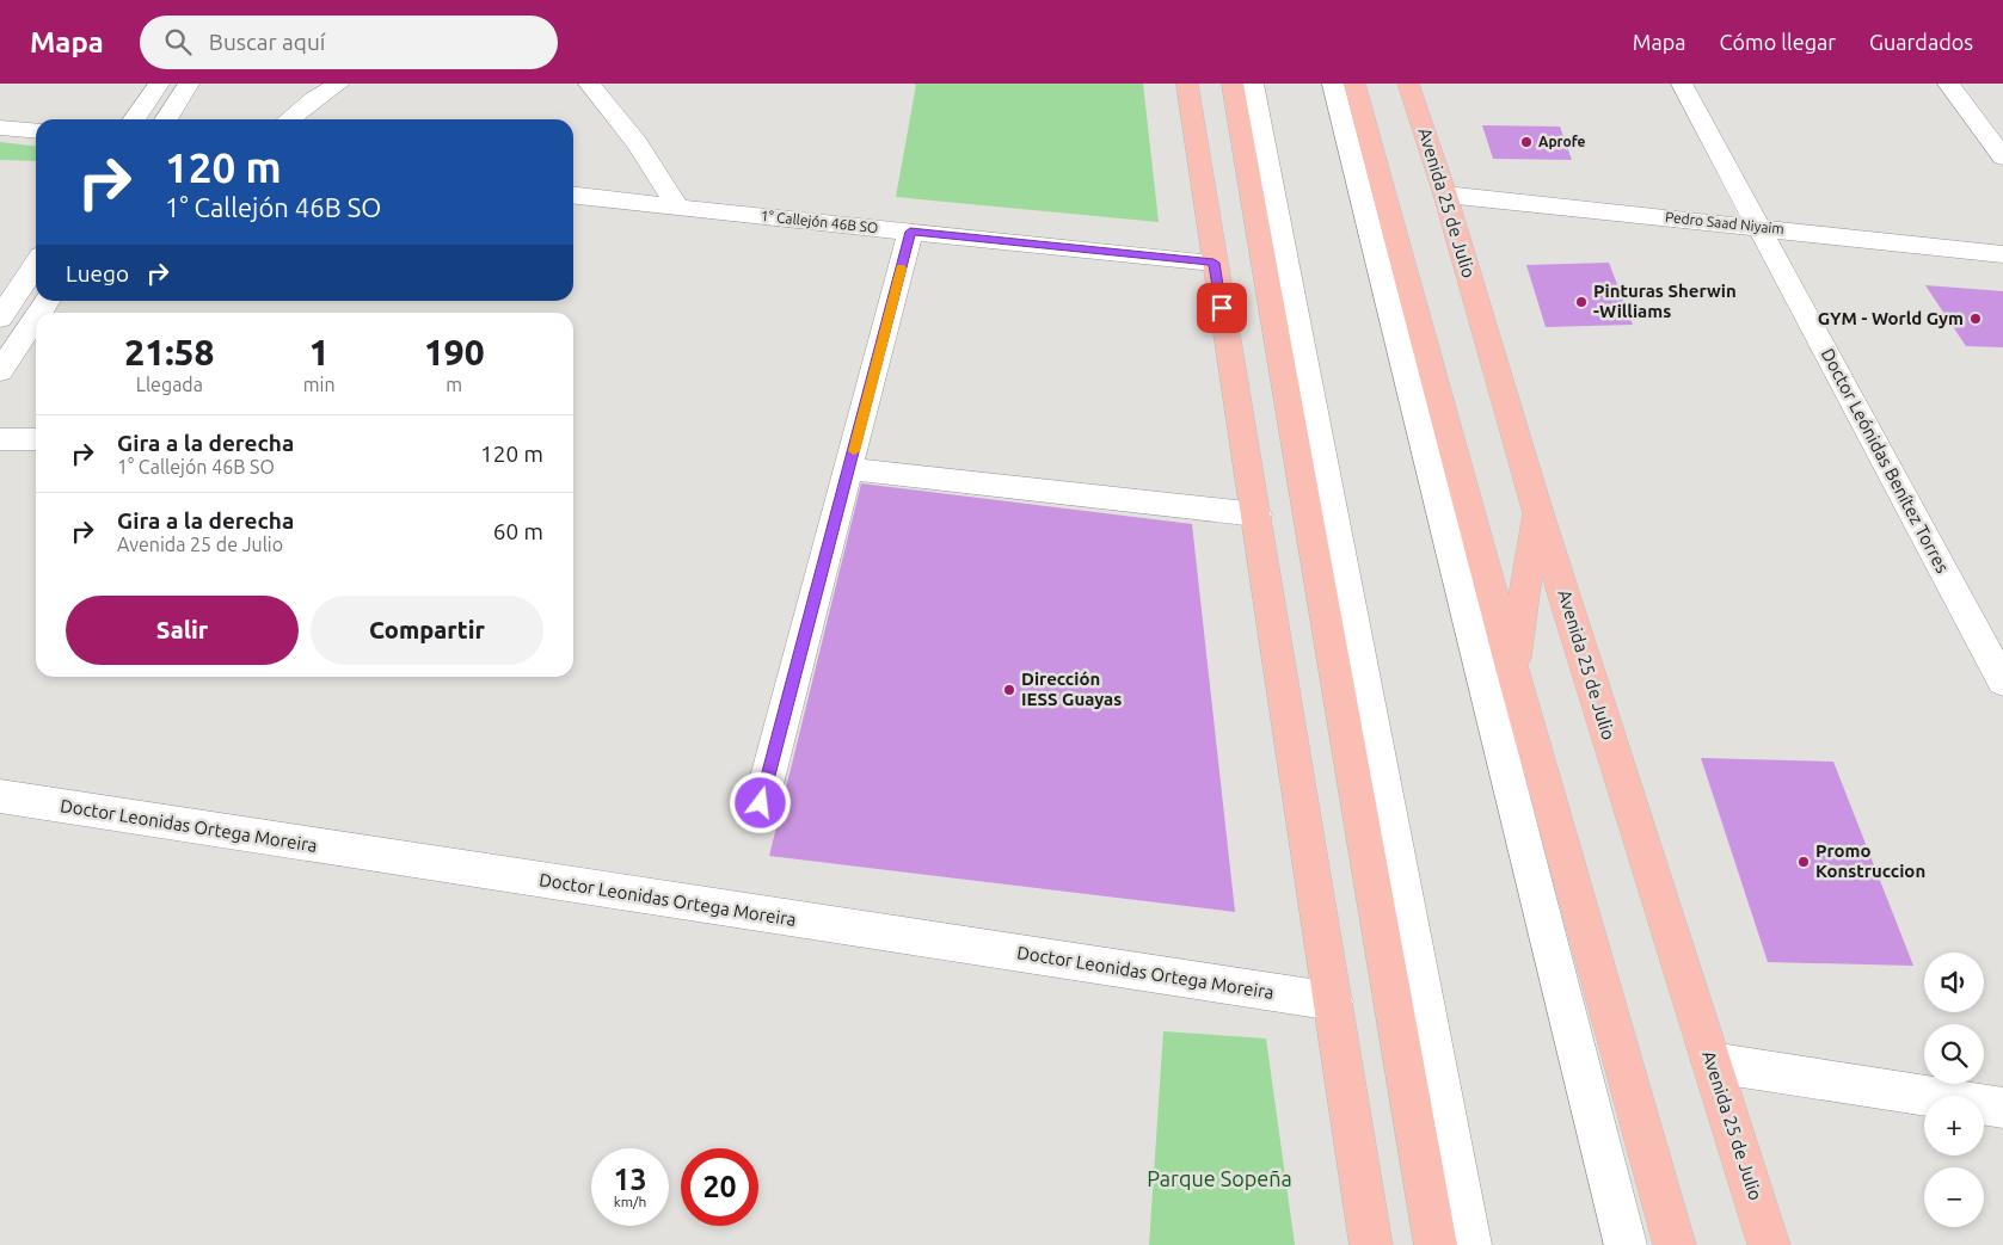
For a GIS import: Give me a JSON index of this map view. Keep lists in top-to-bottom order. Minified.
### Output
{"streets":{"main road":["Avenida 25 de Julio"],"street":["1° Callejón 46B SO","Pedro Saad Niyaim","Doctor Leónidas Benítez Torres","Doctor Leonidas Ortega Moreira"]},"crossings":[["Avenida 25 de Julio","Pedro Saad Niyaim"],["Pedro Saad Niyaim","Doctor Leónidas Benítez Torres"]],"parks":["Parque Sopeña"],"places":["Aprofe","Pinturas Sherwin -Williams","GYM - World Gym","Dirección IESS Guayas","Promo Konstruccion"],"page":{"header":"Mapa","search":"Buscar aquí","nav":["Mapa","Cómo llegar","Guardados"],"turn":["120 m","1° Callejón 46B SO"],"then":"Luego","eta":["21:58","Llegada","1","min","190","m"],"list":[{"name":"Gira a la derecha","note":"1° Callejón 46B SO","value":"120 m"},{"name":"Gira a la derecha","note":"Avenida 25 de Julio","value":"60 m"}],"buttons":["Salir","Compartir"],"map_buttons":["+","−"],"speed":"13 km/h","limit":"20"}}
